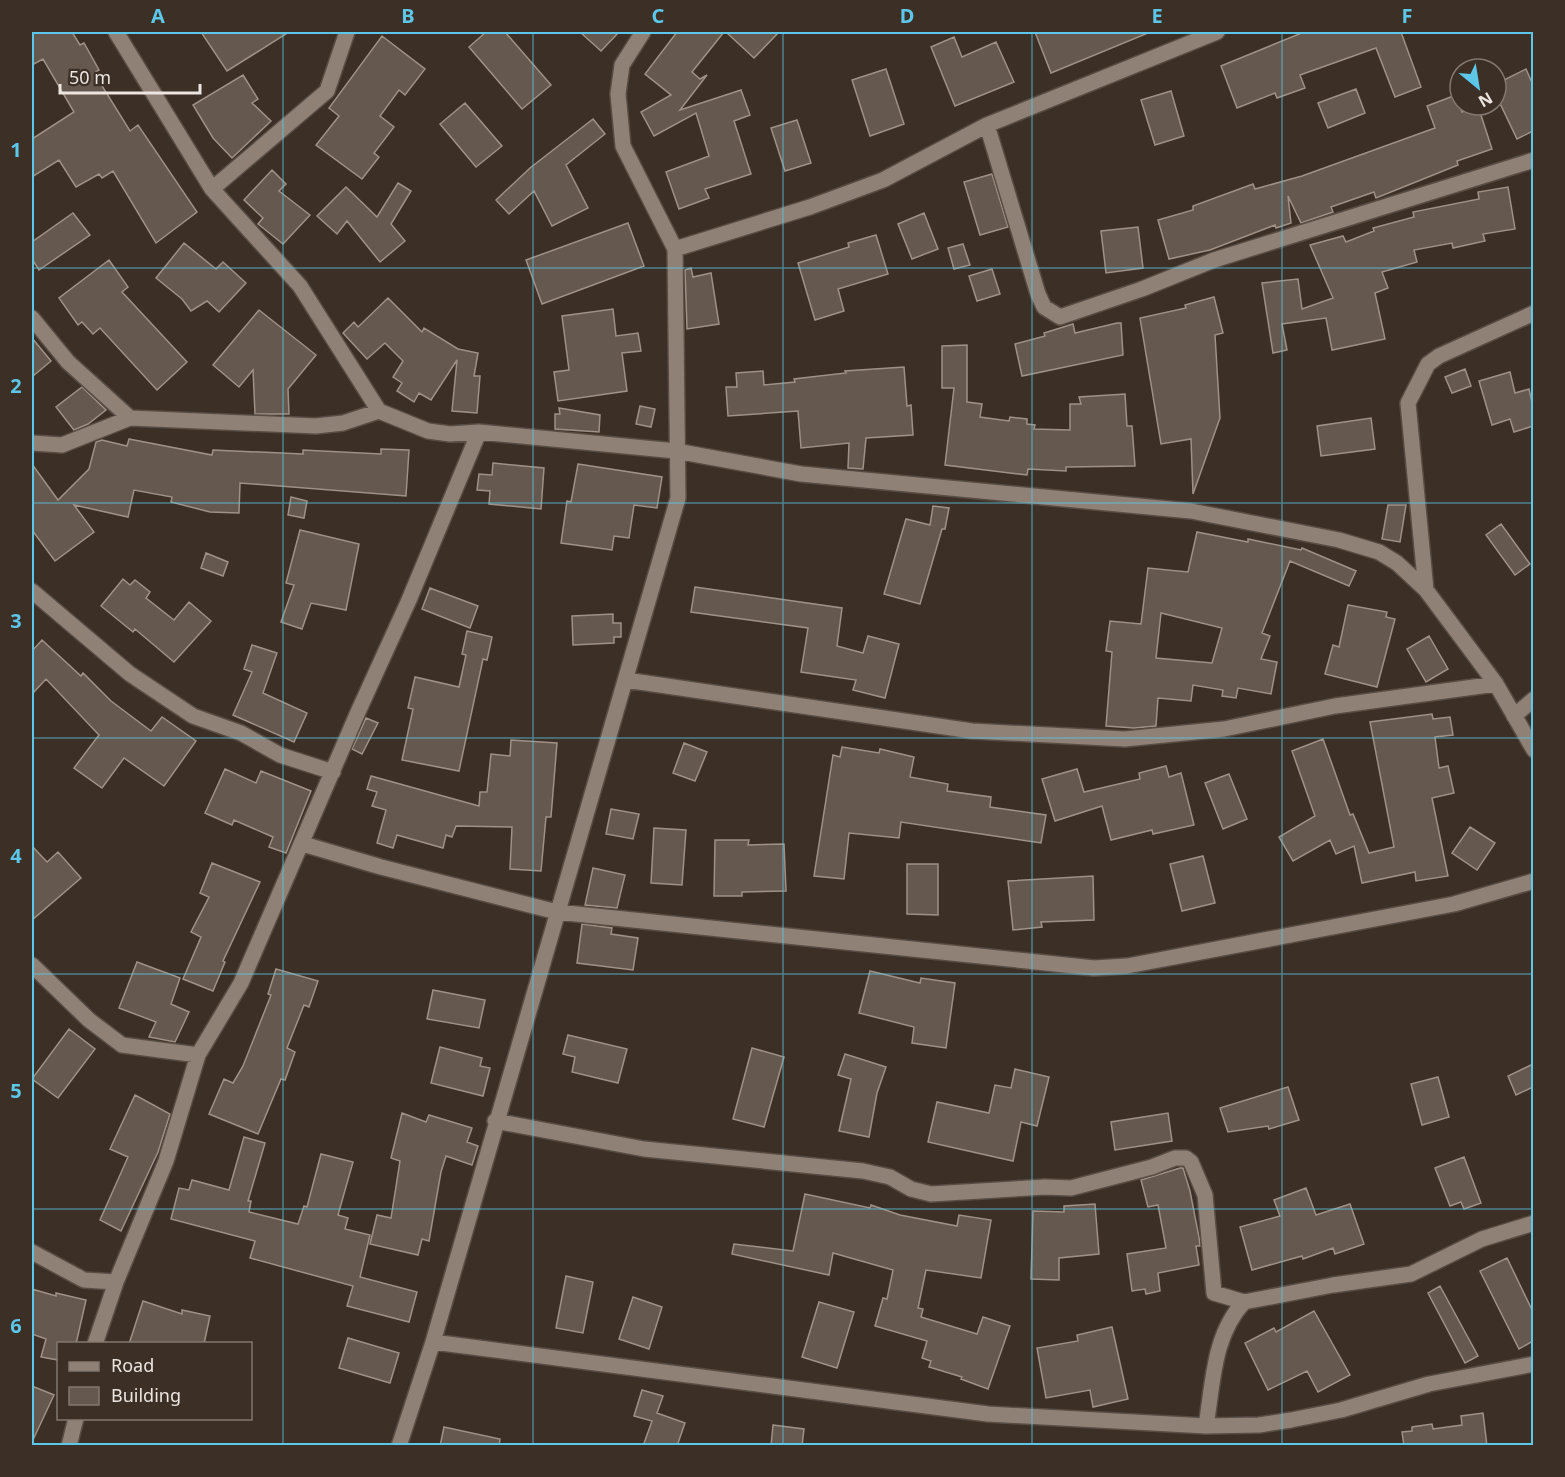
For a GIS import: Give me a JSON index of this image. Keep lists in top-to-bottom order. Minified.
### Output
{"legend":["Road","Building"],"scale_bar":"50 m","north":"bottom right","grid":{"columns":["A","B","C","D","E","F"],"rows":["1","2","3","4","5","6"]}}
